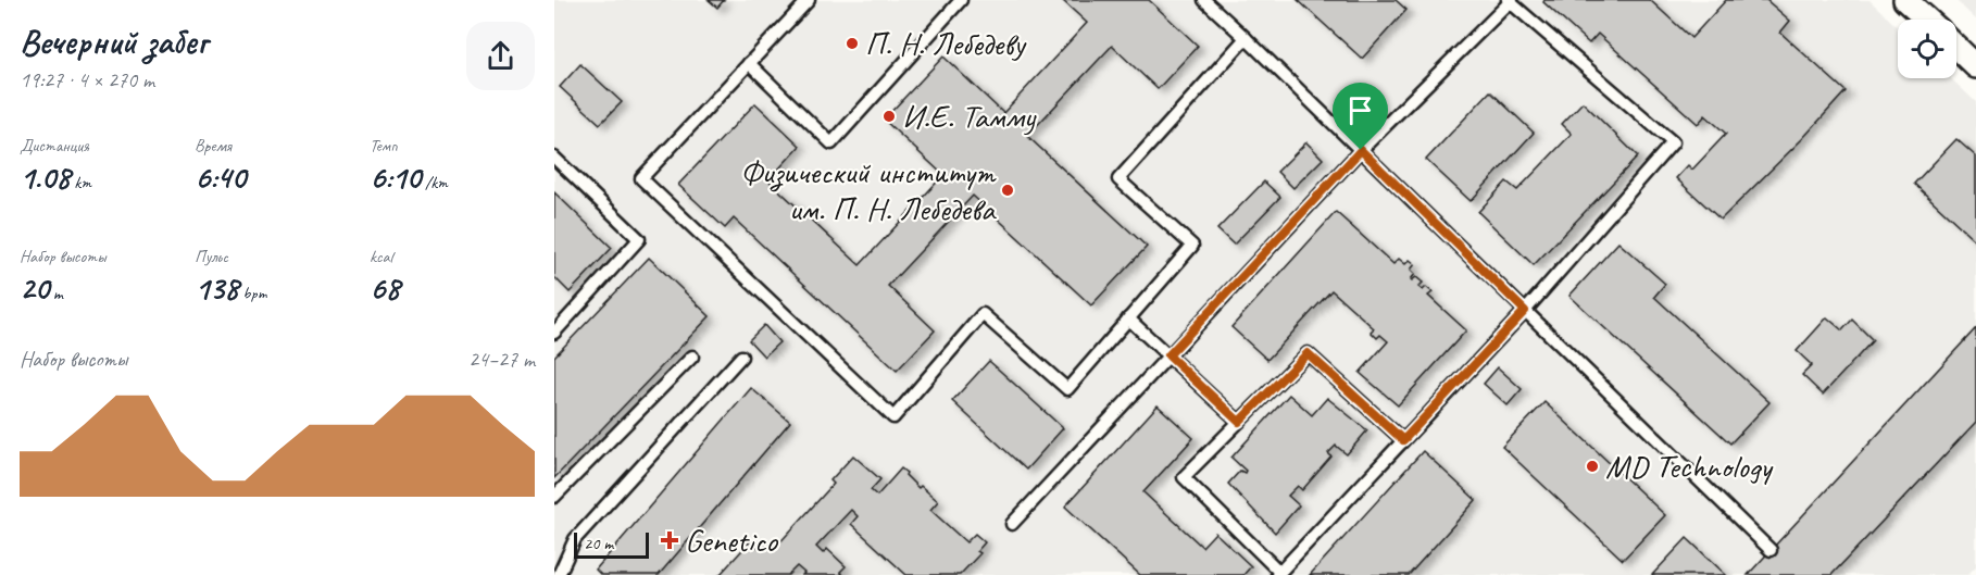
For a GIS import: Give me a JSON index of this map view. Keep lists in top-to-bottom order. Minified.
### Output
{"places":{"other":["П. Н. Лебедеву","И.Е. Тамму","Физический институт им. П. Н. Лебедева","MD Technology"],"health":["Genetico"]},"scale_bar":"20 m","page":{"heading":["Вечерний забег","19:27 · 4 × 270 m"],"stats":[["Дистанция","1.08 km"],["Время","6:40"],["Темп","6:10 /km"],["Набор высоты","20 m"],["Пульс","138 bpm"],["kcal","68"]],"chart":["Набор высоты","24–27 m"],"scale":"20 m"}}
